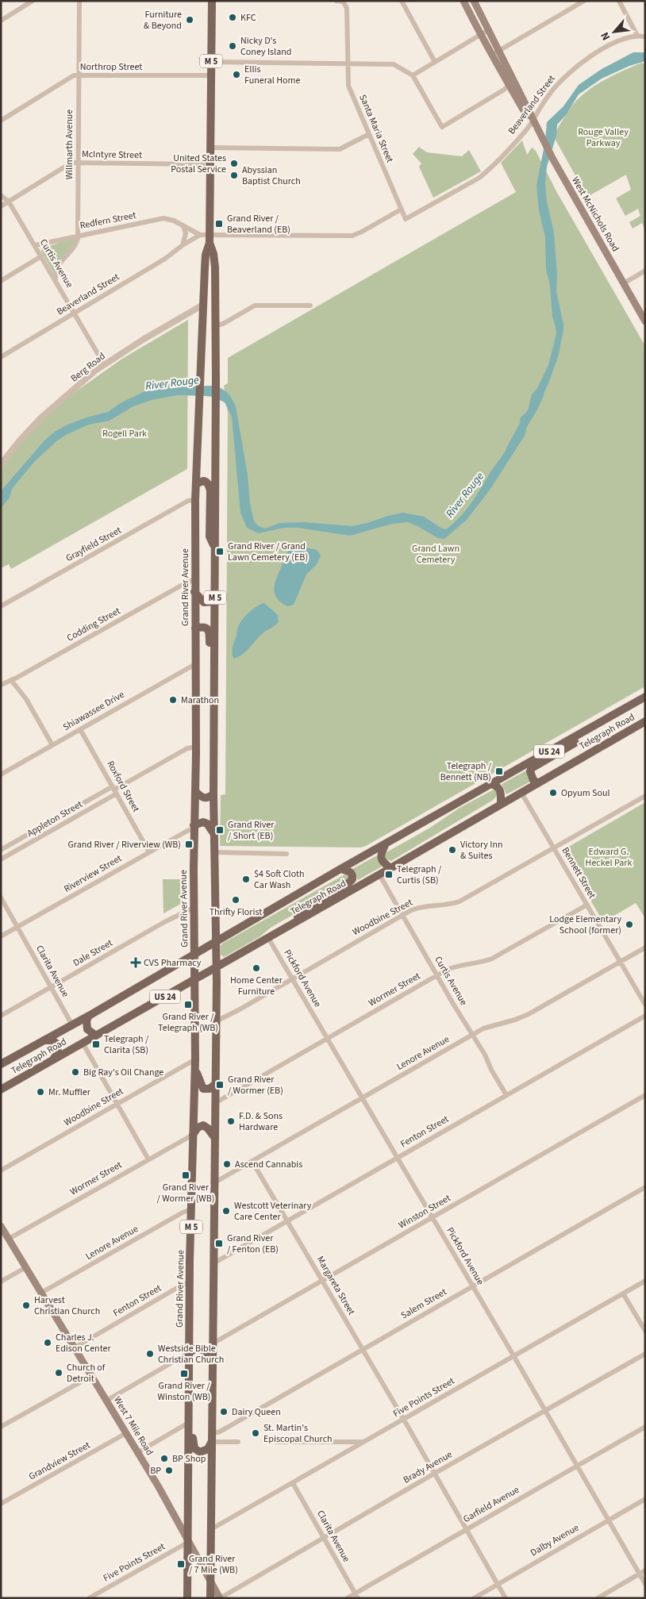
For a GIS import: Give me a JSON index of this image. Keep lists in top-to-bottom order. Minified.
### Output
{"streets":{"main road":["M 5","West McNichols Road","Grand River Avenue","Telegraph Road","US 24","West 7 Mile Road"],"street":["Northrop Street","Beaverland Street","Santa Maria Street","Willmarth Avenue","McIntyre Street","Redfern Street","Curtis Avenue","Berg Road","Grayfield Street","Codding Street","Shiawassee Drive","Roxford Street","Appleton Street","Bennett Street","Riverview Street","Woodbine Street","Dale Street","Clarita Avenue","Pickford Avenue","Wormer Street","Lenore Avenue","Fenton Street","Winston Street","Margareta Street","Salem Street","Five Points Street","Grandview Street","Brady Avenue","Garfield Avenue","Dalby Avenue"]},"crossings":[["Northrop Street","Willmarth Avenue"],["Northrop Street","Grand River Avenue"],["Beaverland Street","Santa Maria Street"],["Beaverland Street","West McNichols Road"],["Beaverland Street","Curtis Avenue"],["Beaverland Street","Grand River Avenue"],["Willmarth Avenue","McIntyre Street"],["Willmarth Avenue","Redfern Street"],["Willmarth Avenue","Curtis Avenue"],["McIntyre Street","Curtis Avenue"],["McIntyre Street","Grand River Avenue"],["Redfern Street","Curtis Avenue"],["Curtis Avenue","Berg Road"],["Curtis Avenue","Telegraph Road"],["Curtis Avenue","Woodbine Street"],["Curtis Avenue","Wormer Street"],["Curtis Avenue","Lenore Avenue"],["Curtis Avenue","Fenton Street"],["Berg Road","Grand River Avenue"],["Grayfield Street","Grand River Avenue"],["Grand River Avenue","Codding Street"],["Grand River Avenue","Shiawassee Drive"],["Grand River Avenue","Telegraph Road"],["Grand River Avenue","Appleton Street"],["Grand River Avenue","Riverview Street"],["Grand River Avenue","Woodbine Street"],["Grand River Avenue","Dale Street"],["Grand River Avenue","Wormer Street"],["Grand River Avenue","Lenore Avenue"],["Grand River Avenue","Fenton Street"],["Grand River Avenue","Winston Street"],["Grand River Avenue","Salem Street"],["Grand River Avenue","Five Points Street"],["Grand River Avenue","West 7 Mile Road"],["Shiawassee Drive","Roxford Street"],["Telegraph Road","Bennett Street"],["Telegraph Road","Clarita Avenue"],["Telegraph Road","Pickford Avenue"],["Roxford Street","Appleton Street"],["Roxford Street","Riverview Street"],["Bennett Street","Woodbine Street"],["Bennett Street","Wormer Street"],["Bennett Street","Lenore Avenue"],["Riverview Street","Clarita Avenue"],["Woodbine Street","Pickford Avenue"],["Dale Street","Clarita Avenue"],["Clarita Avenue","Five Points Street"],["Clarita Avenue","Brady Avenue"],["Clarita Avenue","Garfield Avenue"],["Pickford Avenue","Wormer Street"],["Pickford Avenue","Lenore Avenue"],["Pickford Avenue","Fenton Street"],["Pickford Avenue","Winston Street"],["Pickford Avenue","Salem Street"],["Pickford Avenue","Five Points Street"],["Pickford Avenue","Brady Avenue"],["Pickford Avenue","Garfield Avenue"],["Pickford Avenue","Dalby Avenue"],["Wormer Street","West 7 Mile Road"],["Lenore Avenue","Margareta Street"],["Lenore Avenue","West 7 Mile Road"],["Fenton Street","Margareta Street"],["Fenton Street","West 7 Mile Road"],["Winston Street","Margareta Street"],["Margareta Street","Salem Street"],["Margareta Street","Five Points Street"],["Margareta Street","Brady Avenue"],["Margareta Street","Garfield Avenue"],["Margareta Street","Dalby Avenue"],["Five Points Street","West 7 Mile Road"],["West 7 Mile Road","Grandview Street"],["West 7 Mile Road","Brady Avenue"]],"water":["River Rouge"],"parks":["Rouge Valley Parkway","Rogell Park","Grand Lawn Cemetery","Edward G. Heckel Park"],"places":{"other":["KFC","Furniture & Beyond","Nicky D's Coney Island","Ellis Funeral Home","United States Postal Service","Abyssian Baptist Church","Marathon","Opyum Soul","Victory Inn & Suites","$4 Soft Cloth Car Wash","Thrifty Florist","Lodge Elementary School (former)","Home Center Furniture","Big Ray's Oil Change","Mr. Muffler","F.D. & Sons Hardware","Ascend Cannabis","Westcott Veterinary Care Center","Harvest Christian Church","Charles J. Edison Center","Westside Bible Christian Church","Church of Detroit","Dairy Queen","St. Martin's Episcopal Church","BP Shop","BP"],"transit":["Grand River / Beaverland (EB)","Grand River / Grand Lawn Cemetery (EB)","Telegraph / Bennett (NB)","Grand River / Short (EB)","Grand River / Riverview (WB)","Telegraph / Curtis (SB)","Grand River / Telegraph (WB)","Telegraph / Clarita (SB)","Grand River / Wormer (EB)","Grand River / Wormer (WB)","Grand River / Fenton (EB)","Grand River / Winston (WB)","Grand River / 7 Mile (WB)"],"health":["CVS Pharmacy"]},"north":"bottom left"}
